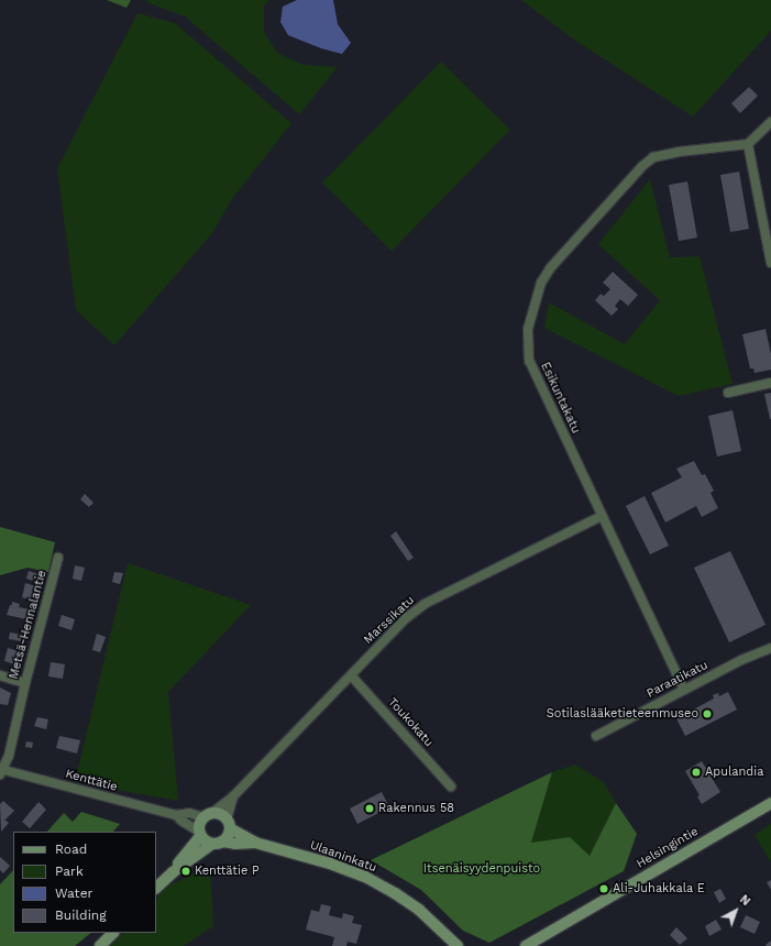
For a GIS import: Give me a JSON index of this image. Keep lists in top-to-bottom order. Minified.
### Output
{"streets":{"street":["Esikuntakatu","Marssikatu","Metsä-Hennalantie","Paraatikatu","Toukokatu","Kenttätie","Helsingintie","Ulaaninkatu"]},"crossings":[["Esikuntakatu","Marssikatu"],["Esikuntakatu","Paraatikatu"],["Marssikatu","Toukokatu"],["Metsä-Hennalantie","Kenttätie"]],"parks":["Itsenäisyydenpuisto"],"places":["Sotilaslääketieteenmuseo","Apulandia","Rakennus 58","Kenttätie P","Ali-Juhakkala E"],"legend":["Road","Park","Water","Building"],"north":"top right"}
